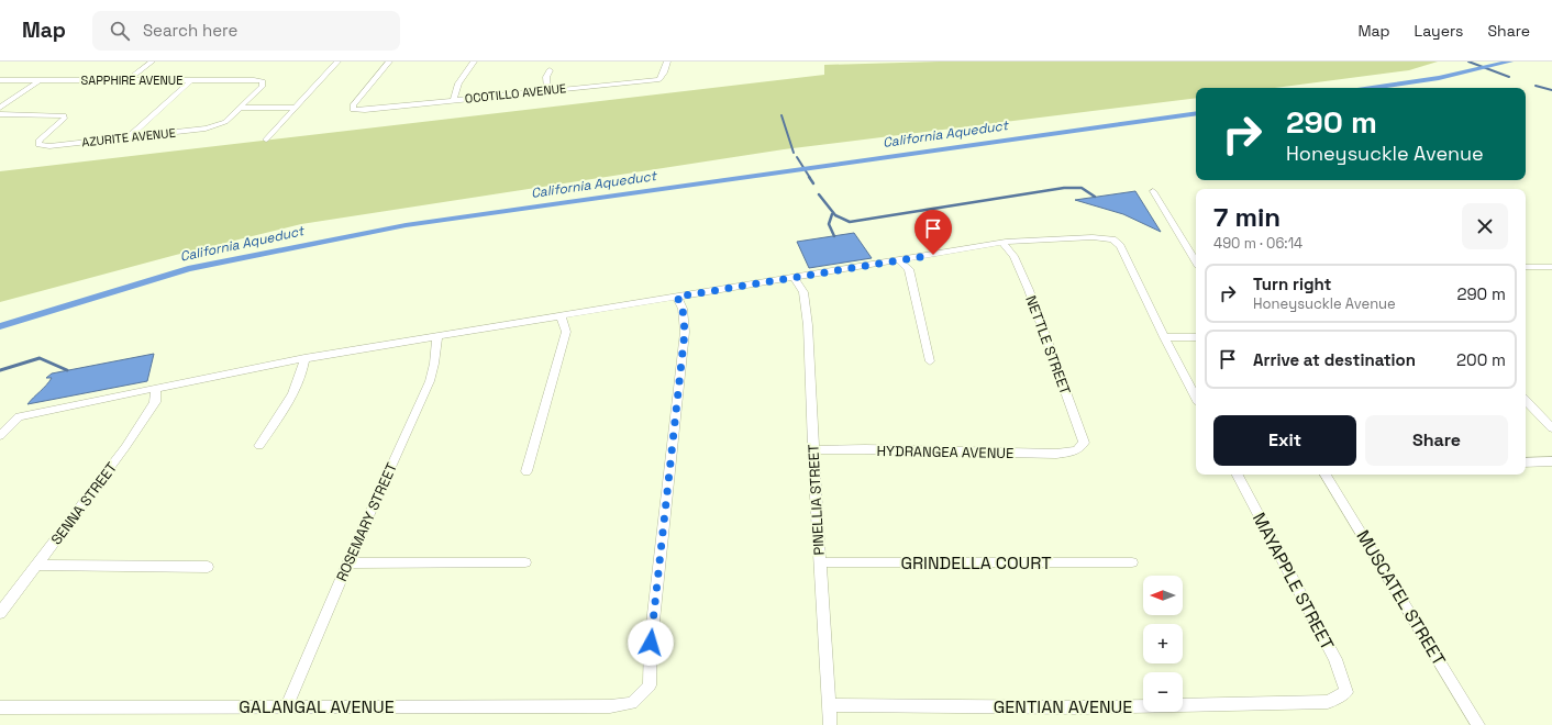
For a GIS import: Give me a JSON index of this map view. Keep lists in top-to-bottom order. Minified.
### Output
{"streets":{"street":["SAPPHIRE AVENUE","OCOTILLO AVENUE","AZURITE AVENUE","NETTLE STREET","HYDRANGEA AVENUE","PINELLIA STREET","SENNA STREET","ROSEMARY STREET","GRINDELLA COURT","MAYAPPLE STREET","MUSCATEL STREET","GALANGAL AVENUE","GENTIAN AVENUE"]},"crossings":[["SAPPHIRE AVENUE","AZURITE AVENUE"],["NETTLE STREET","HYDRANGEA AVENUE"],["HYDRANGEA AVENUE","PINELLIA STREET"],["PINELLIA STREET","GRINDELLA COURT"],["PINELLIA STREET","GENTIAN AVENUE"],["ROSEMARY STREET","GALANGAL AVENUE"],["MAYAPPLE STREET","GENTIAN AVENUE"]],"water":["California Aqueduct"],"north":"left","page":{"header":"Map","search":"Search here","nav":["Map","Layers","Share"],"turn":["290 m","Honeysuckle Avenue"],"heading":["7 min","490 m · 06:14"],"list":[{"name":"Turn right","note":"Honeysuckle Avenue","value":"290 m"},{"name":"Arrive at destination","value":"200 m"}],"buttons":["Exit","Share"],"map_buttons":["+","−"]}}
